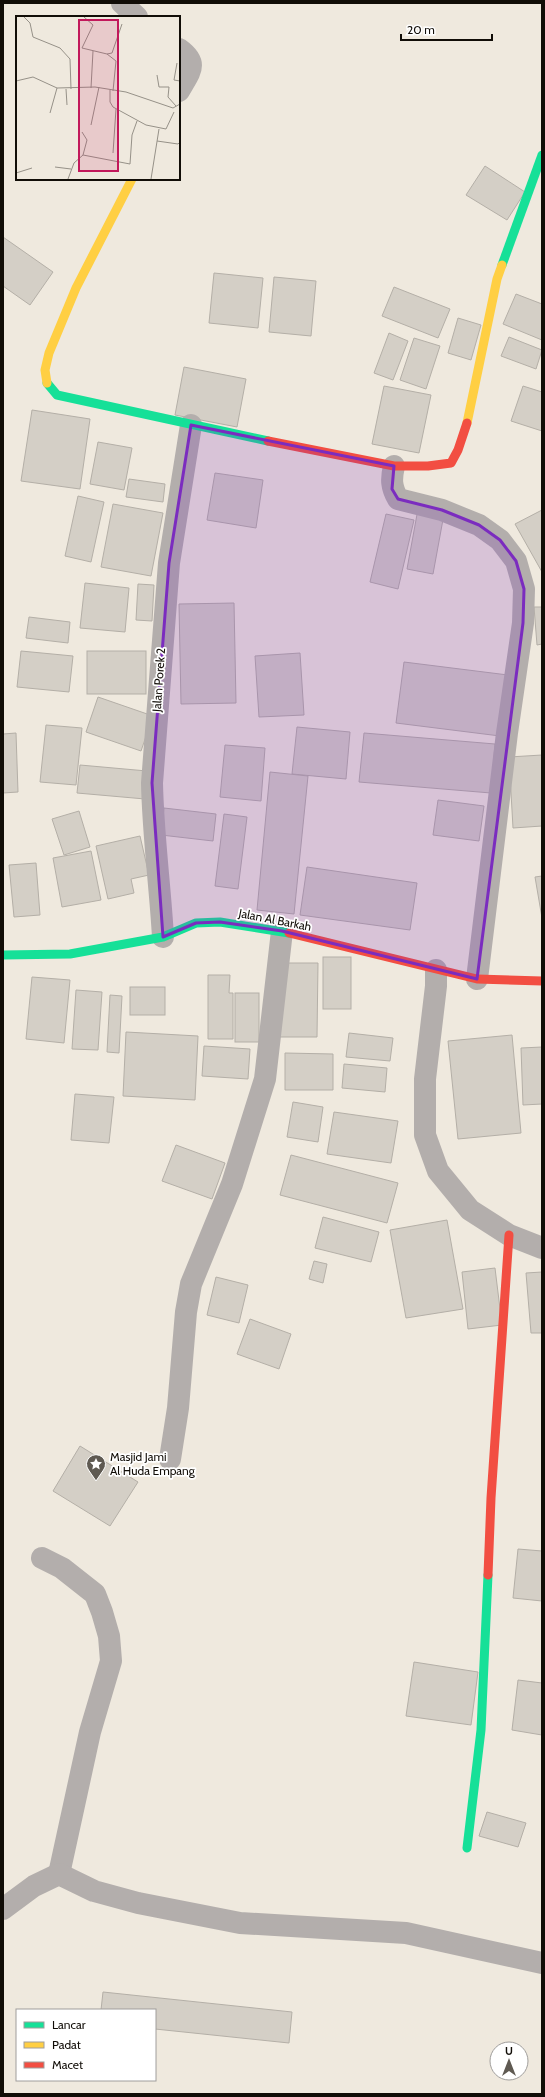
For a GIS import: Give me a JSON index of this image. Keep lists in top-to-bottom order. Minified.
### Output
{"streets":{"street":["Jalan Porek 2","Jalan Al Barkah"]},"crossings":[["Jalan Porek 2","Jalan Al Barkah"]],"places":{"place":["Masjid Jami Al Huda Empang"]},"legend":["Lancar","Padat","Macet"],"scale_bar":"20 m","north":"top"}
